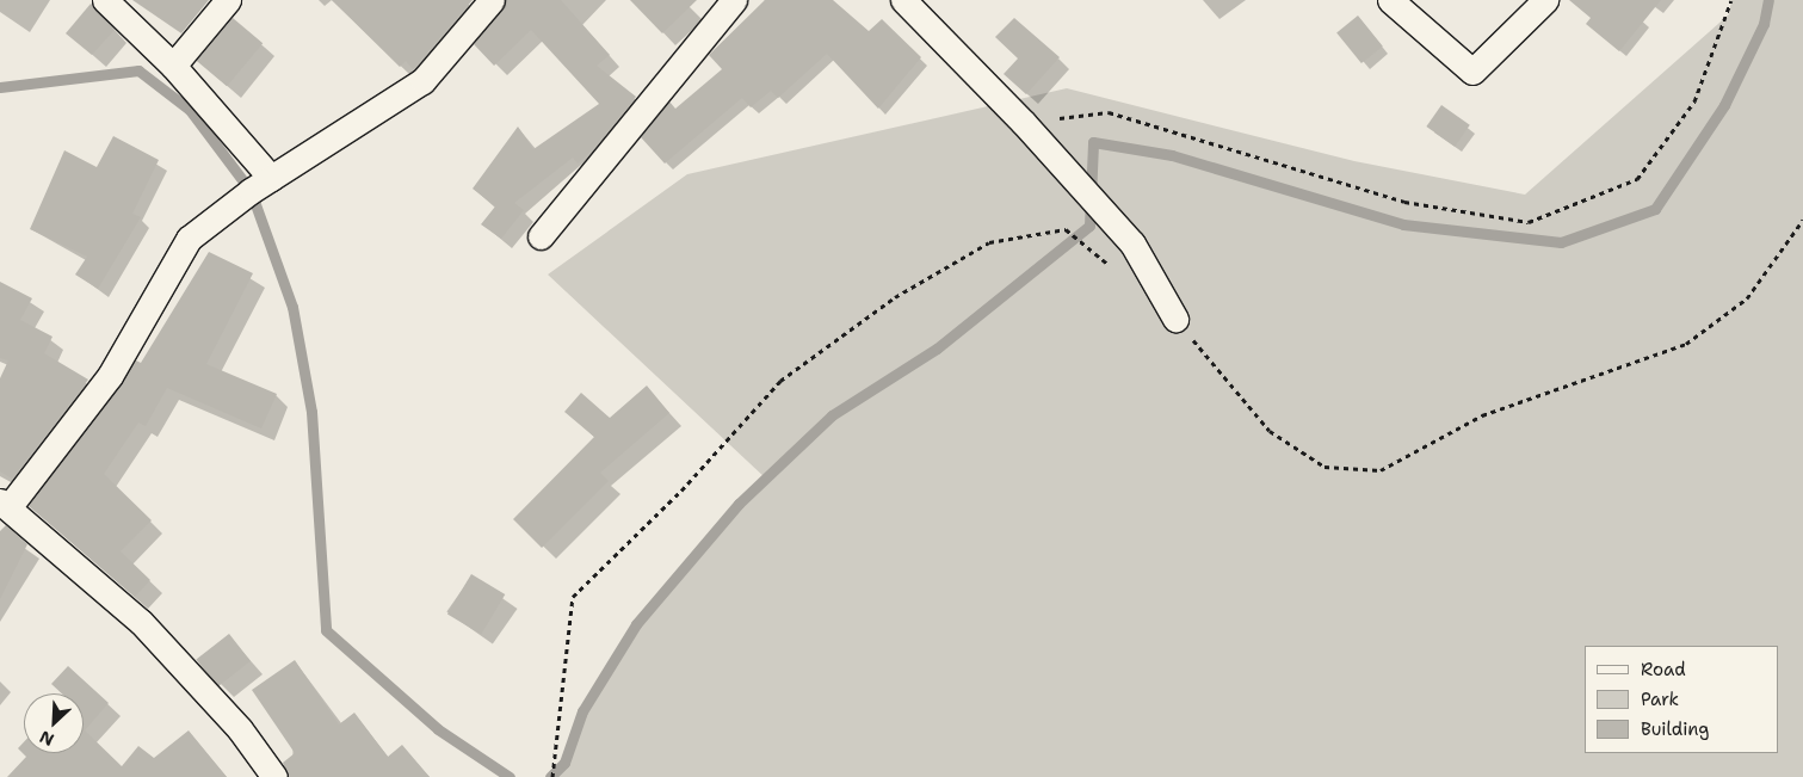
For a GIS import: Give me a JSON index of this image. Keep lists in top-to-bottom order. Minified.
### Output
{"legend":["Road","Park","Building"],"north":"bottom left"}
